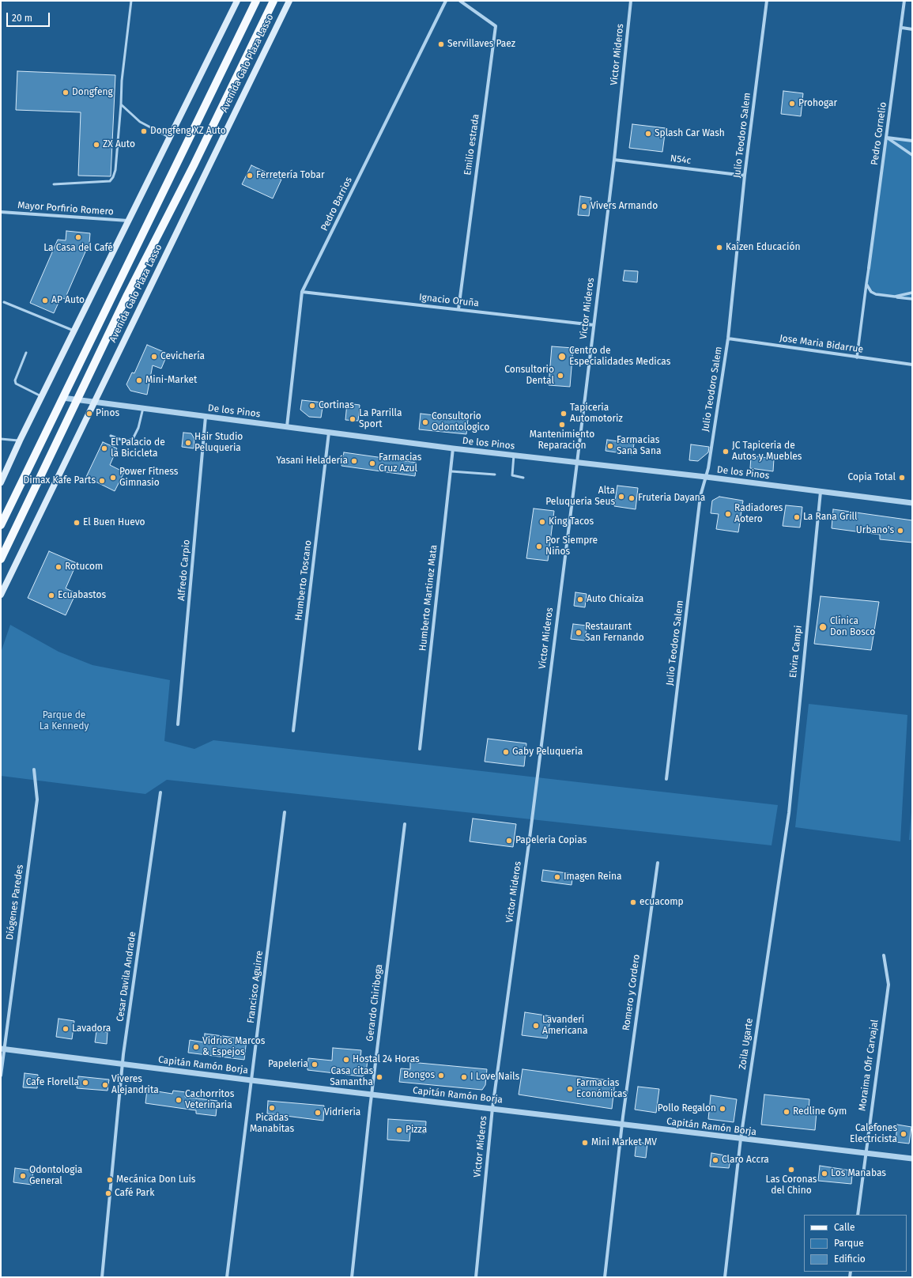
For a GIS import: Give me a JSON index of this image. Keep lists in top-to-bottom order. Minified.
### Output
{"streets":{"main road":["Avenida Galo Plaza Lasso"],"street":["Victor Mideros","Pedro Cornelio","Julio Teodoro Salem","Emilio estrada","N54c","Pedro Barrios","Mayor Porfirio Romero","Ignacio Oruña","Jose Maria Bidarrue","De los Pinos","Alfredo Carpio","Humberto Toscano","Humberto Martinez Mata","Elvira Campi","Diógenes Paredes","Cesar Davila Andrade","Francisco Aguirre","Romero y Cordero","Gerardo Chiriboga","Zoila Ugarte","Capitán Ramón Borja","Moraima Ofir Carvajal"]},"crossings":[["Victor Mideros","N54c"],["Victor Mideros","Ignacio Oruña"],["Victor Mideros","De los Pinos"],["Victor Mideros","Capitán Ramón Borja"],["Avenida Galo Plaza Lasso","De los Pinos"],["Julio Teodoro Salem","N54c"],["Julio Teodoro Salem","Jose Maria Bidarrue"],["Julio Teodoro Salem","De los Pinos"],["Emilio estrada","Ignacio Oruña"],["Pedro Barrios","Ignacio Oruña"],["Pedro Barrios","De los Pinos"],["De los Pinos","Alfredo Carpio"],["De los Pinos","Humberto Toscano"],["De los Pinos","Humberto Martinez Mata"],["De los Pinos","Elvira Campi"],["Elvira Campi","Zoila Ugarte"],["Diógenes Paredes","Capitán Ramón Borja"],["Cesar Davila Andrade","Capitán Ramón Borja"],["Francisco Aguirre","Capitán Ramón Borja"],["Romero y Cordero","Capitán Ramón Borja"],["Gerardo Chiriboga","Capitán Ramón Borja"],["Zoila Ugarte","Capitán Ramón Borja"],["Capitán Ramón Borja","Moraima Ofir Carvajal"]],"parks":["Parque de La Kennedy"],"places":["Servillaves Paez","Dongfeng","Prohogar","Dongfeng XZ Auto","Splash Car Wash","ZX Auto","Ferretería Tobar","Vivers Armando","La Casa del Café","Kaizen Educación","AP Auto","Cevichería","Centro de Especialidades Medicas","Consultorio Dental","Mini-Market","Cortinas","Pinos","Tapiceria Automotoriz","La Parrilla Sport","Consultorio Odontologico","Mantenimiento Reparacion","Hair Studio Peluqueria","Farmacias Sana Sana","El Palacio de la Bicicleta","JC Tapiceria de Autos y Muebles","Yasani Heladería","Farmacias Cruz Azul","Power Fitness Gimnasio","Copia Total","Dimax Kafe Parts","Alta Peluqueria Seus","Fruteria Dayana","Radiadores Aotero","La Rana Grill","King Tacos","El Buen Huevo","Urbano's","Por Siempre Niños","Rotucom","Ecuabastos","Auto Chicaiza","Clínica Don Bosco","Restaurant San Fernando","Gaby Peluqueria","Papeleria Copias","Imagen Reina","ecuacomp","Lavanderi Americana","Lavadora","Vidrios Marcos & Espejos","Hostal 24 Horas","Papeleria","Bongos","Casa citas Samantha","I Love Nails","Cafe Florella","Viveres Alejandrita","Farmacias Económicas","Cachorritos Veterinaria","Picadas Manabitas","Pollo Regalon","Redline Gym","Vidrieria","Pizza","Calefones Electricista","Mini Market MV","Claro Accra","Las Coronas del Chino","Los Manabas","Odontologia General","Mecánica Don Luis","Café Park"],"legend":["Calle","Parque","Edificio"],"scale_bar":"20 m"}
